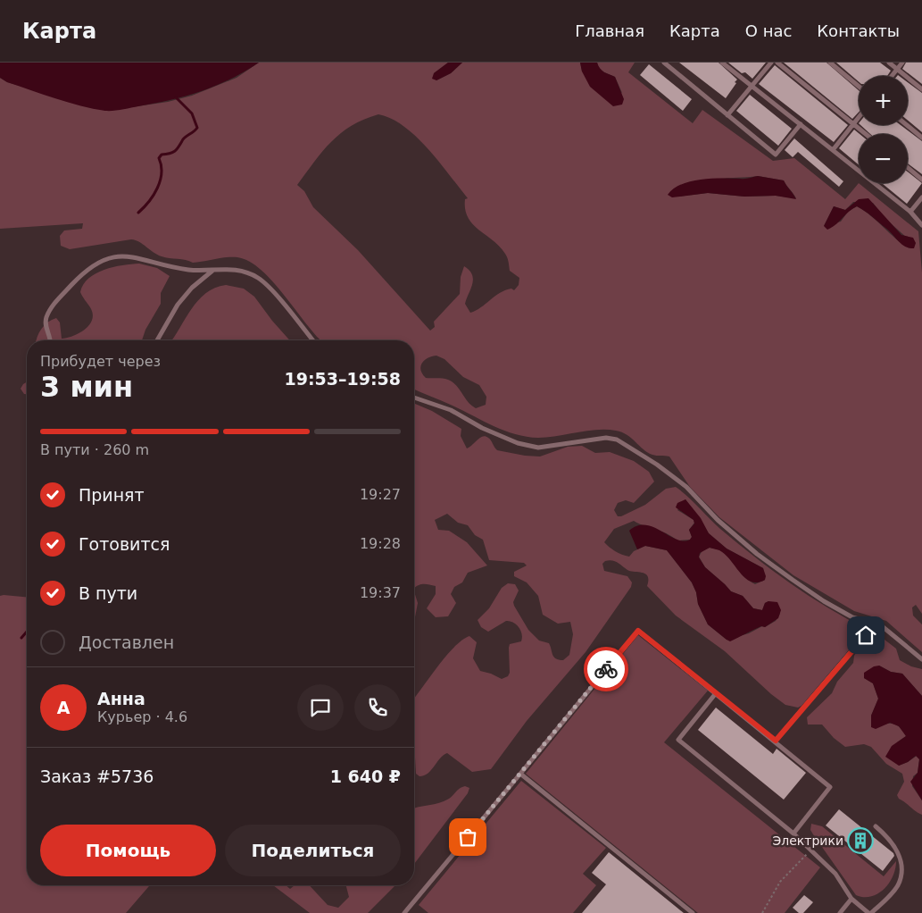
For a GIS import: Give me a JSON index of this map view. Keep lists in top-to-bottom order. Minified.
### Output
{"places":{"building":["Электрики"]},"page":{"header":"Карта","nav":["Главная","Карта","О нас","Контакты"],"map_buttons":["+","−"],"heading":["3 мин","Прибудет через","19:53–19:58"],"panel":["Анна","Курьер · 4.6","Заказ #5736","1 640 ₽"],"bar":"В пути · 260 m","list":[["Принят","19:27"],["Готовится","19:28"],["В пути","19:37"],"Доставлен"],"round":"А","buttons":["Помощь","Поделиться"]}}
